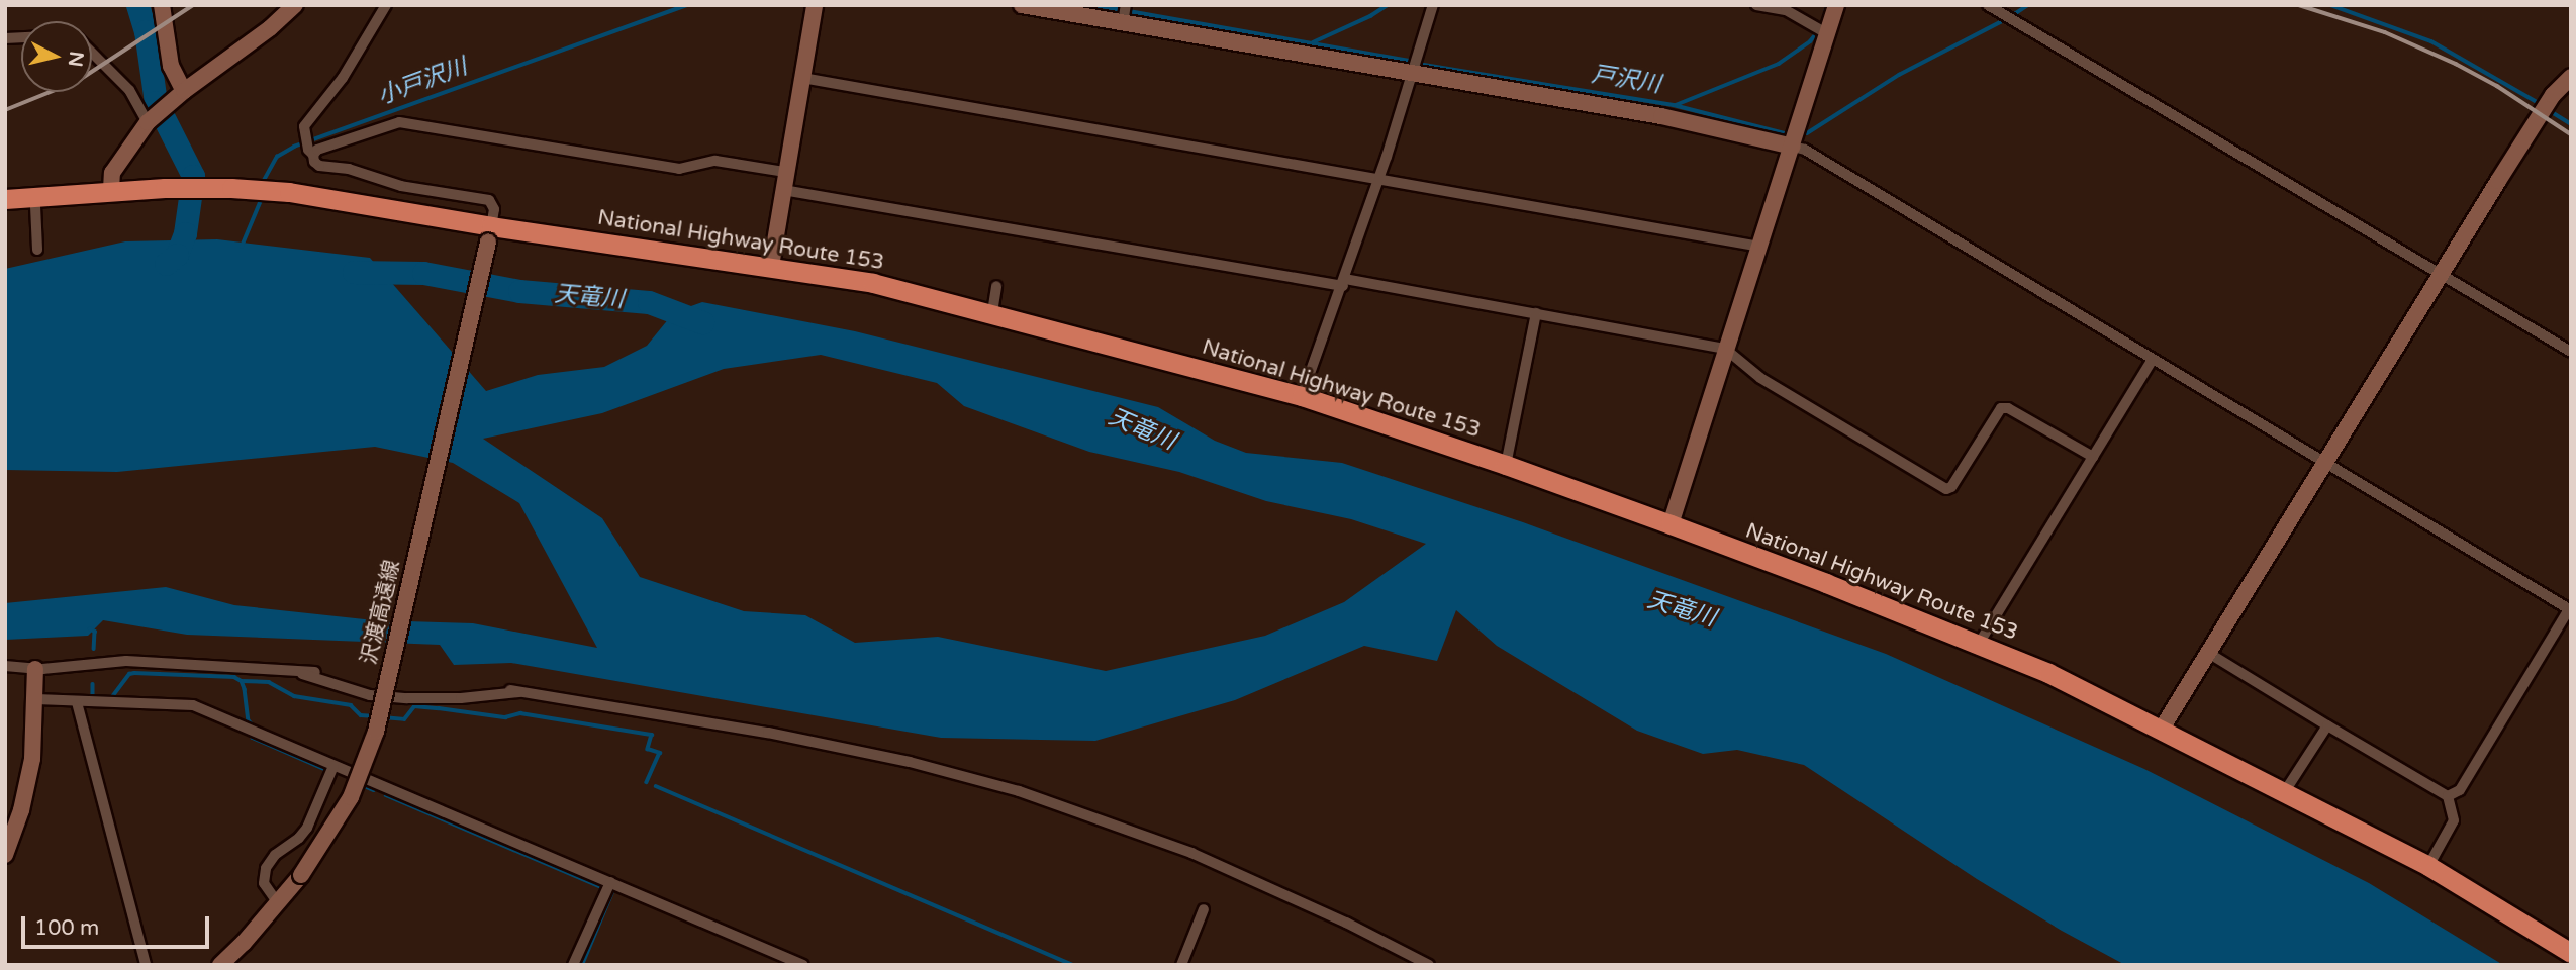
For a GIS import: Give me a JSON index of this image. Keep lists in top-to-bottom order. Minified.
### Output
{"streets":{"highway":["National Highway Route 153"],"street":["沢渡高遠線"]},"crossings":[["National Highway Route 153","沢渡高遠線"]],"water":["戸沢川","小戸沢川","天竜川"],"scale_bar":"100 m","north":"right"}
